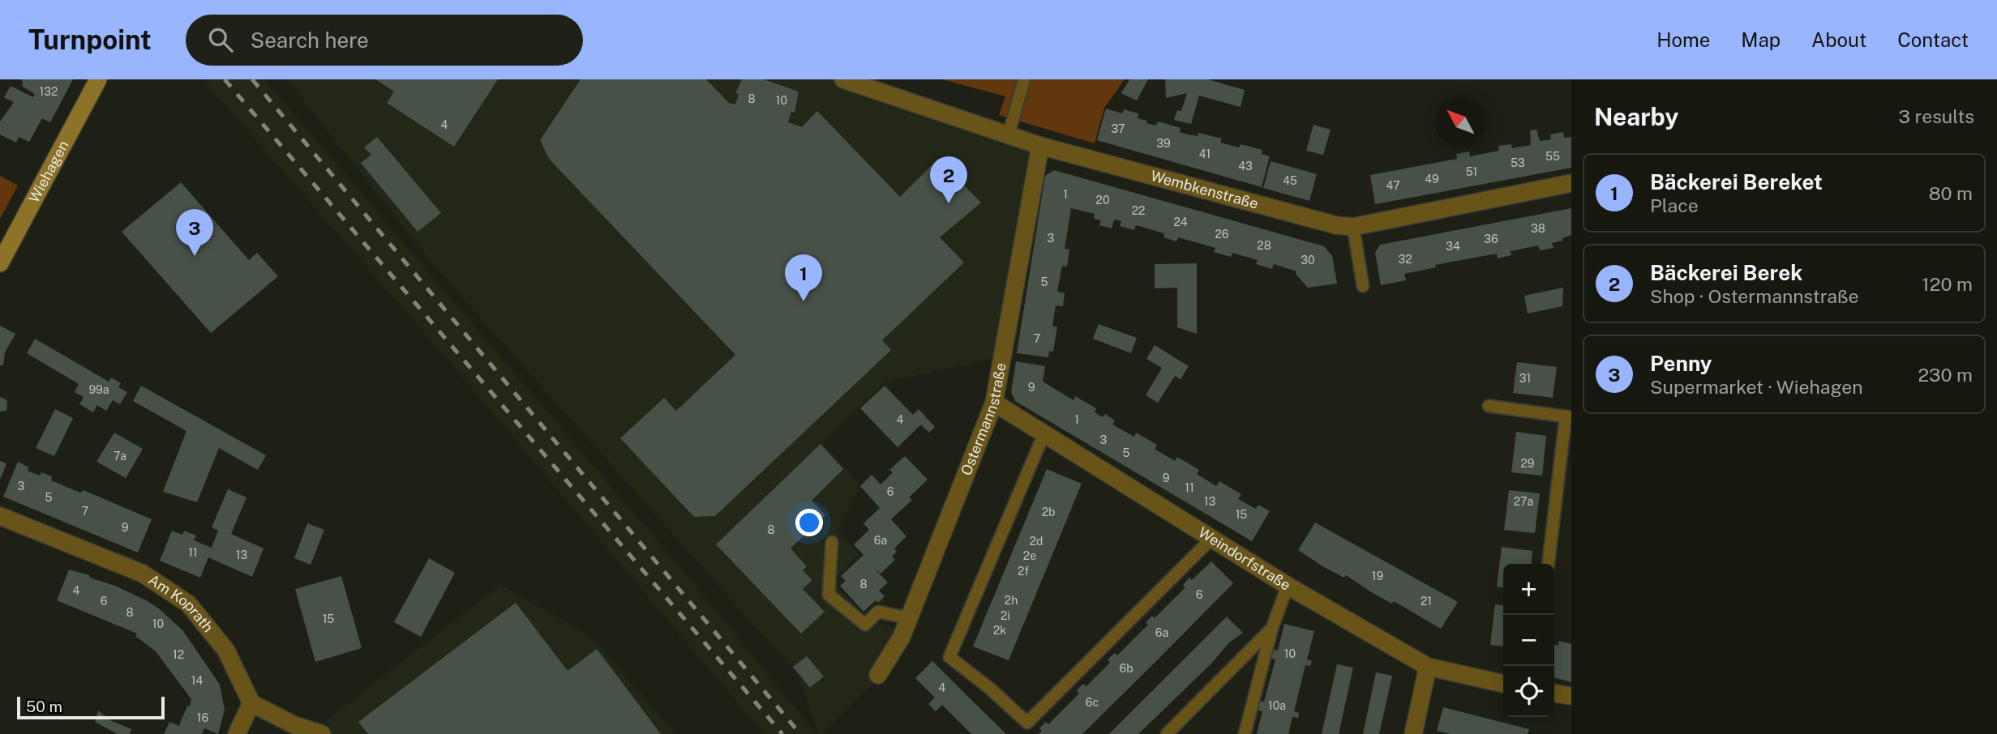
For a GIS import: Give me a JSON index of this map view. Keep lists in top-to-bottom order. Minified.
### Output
{"streets":{"main road":["Wiehagen"],"street":["Wembkenstraße","Ostermannstraße","Weindorfstraße","Am Koprath"]},"crossings":[["Wembkenstraße","Ostermannstraße"],["Ostermannstraße","Weindorfstraße"]],"house_numbers":["132","8","10","4","37","39","41","55","53","43","51","49","45","47","1","20","22","24","38","26","3","36","28","34","32","30","5","7","31","9","99a","4","1","3","5","7a","29","9","3","11","6","5","13","27a","7","2b","15","9","8","6a","2d","11","13","2e","2f","19","8","4","6","2h","6","21","8","2i","15","10","2k","6a","10","12","6b","14","4","6c","10a","16"],"scale_bar":"50 m","north":"top left","page":{"header":"Turnpoint","search":"Search here","nav":["Home","Map","About","Contact"],"heading":["Nearby","3 results"],"list":[{"mark":"1","name":"Bäckerei Bereket","note":"Place","value":"80 m"},{"mark":"2","name":"Bäckerei Berek","note":"Shop · Ostermannstraße","value":"120 m"},{"mark":"3","name":"Penny","note":"Supermarket · Wiehagen","value":"230 m"}],"pins":["2","3","1"],"map_buttons":["+","−"],"scale":"50 m"}}
